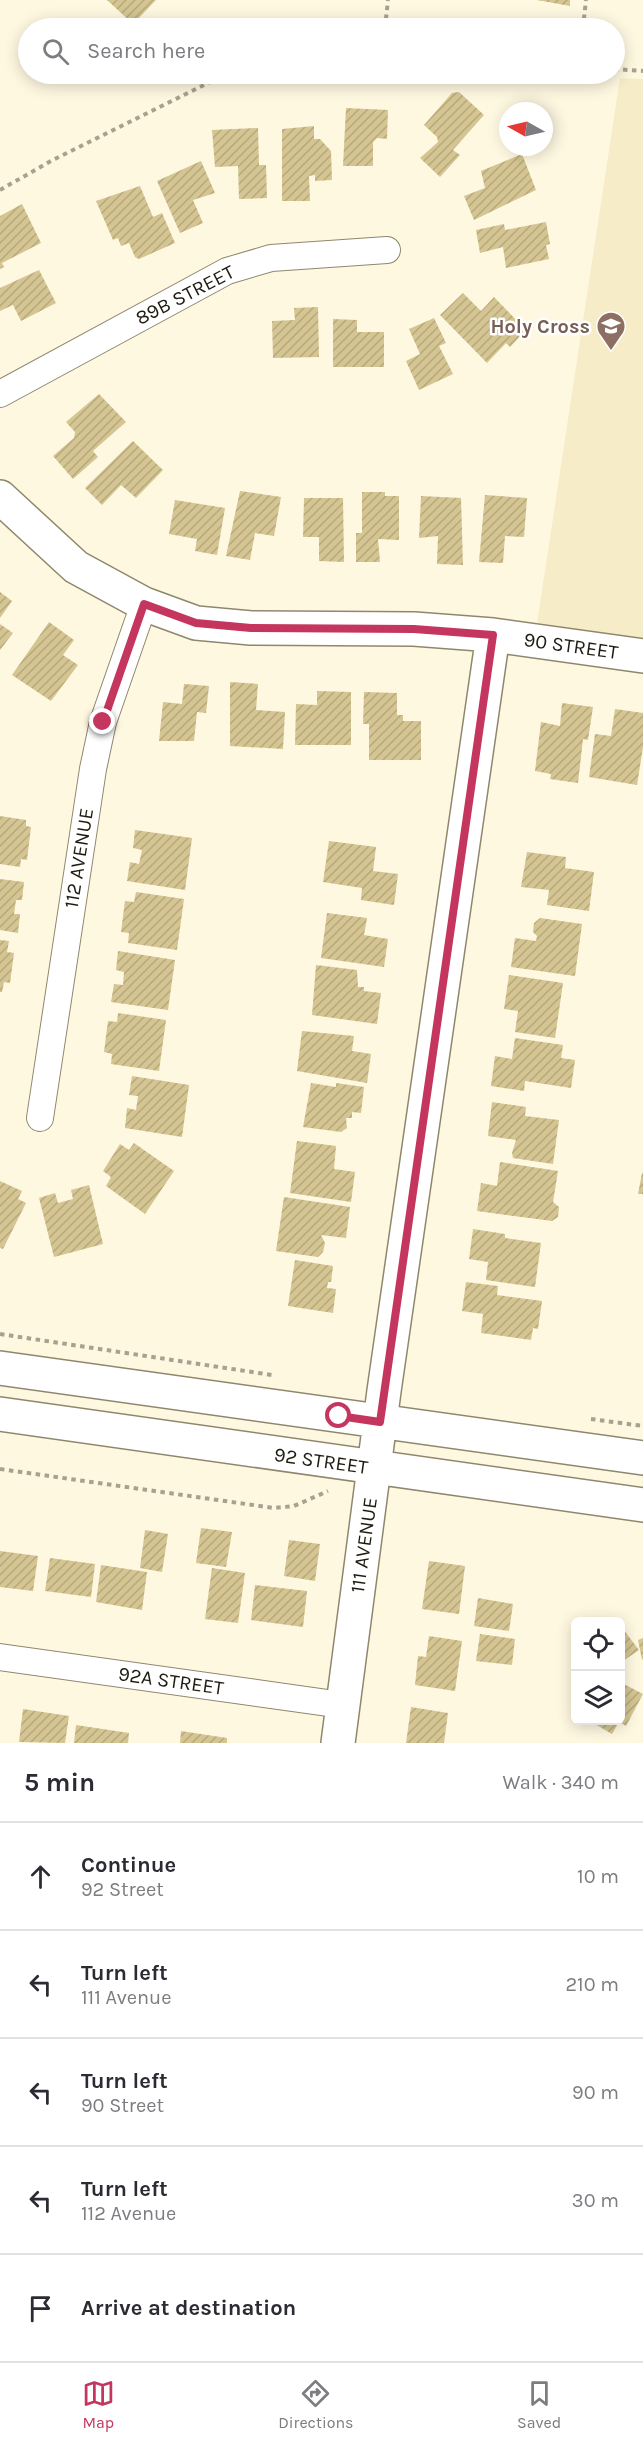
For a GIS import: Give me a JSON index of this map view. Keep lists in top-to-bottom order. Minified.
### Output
{"streets":{"street":["89B STREET","90 STREET","112 AVENUE","92 STREET","111 AVENUE","92A STREET"]},"crossings":[["90 STREET","112 AVENUE"],["90 STREET","111 AVENUE"],["92 STREET","111 AVENUE"],["111 AVENUE","92A STREET"]],"places":{"school or university":["Holy Cross"]},"north":"left","page":{"search":"Search here","heading":["5 min","Walk · 340 m"],"list":[["Continue","92 Street","10 m"],["Turn left","111 Avenue","210 m"],["Turn left","90 Street","90 m"],["Turn left","112 Avenue","30 m"],"Arrive at destination"],"nav":["Map","Directions","Saved"]}}
